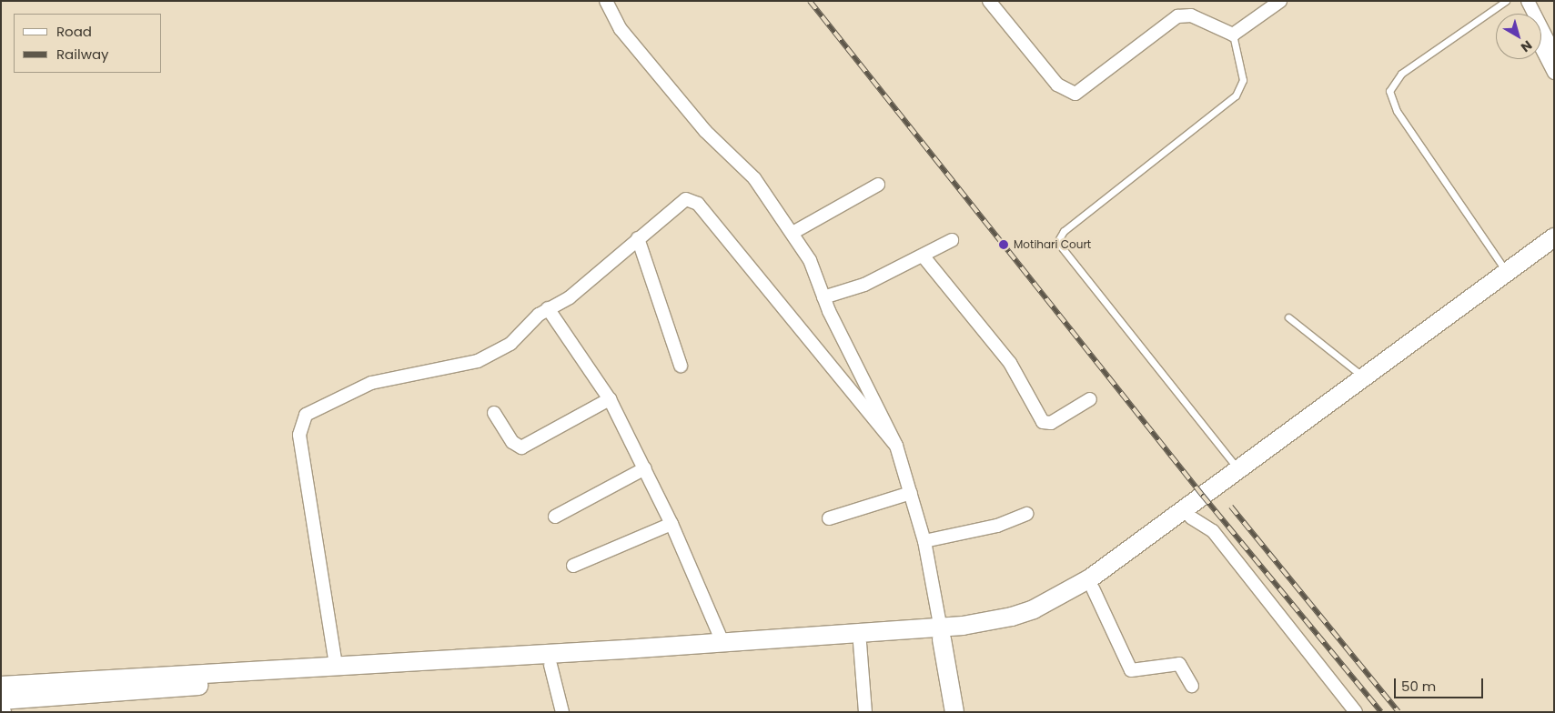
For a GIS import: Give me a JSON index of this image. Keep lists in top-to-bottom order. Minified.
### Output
{"places":["Motihari Court"],"legend":["Road","Railway"],"scale_bar":"50 m","north":"bottom right"}
